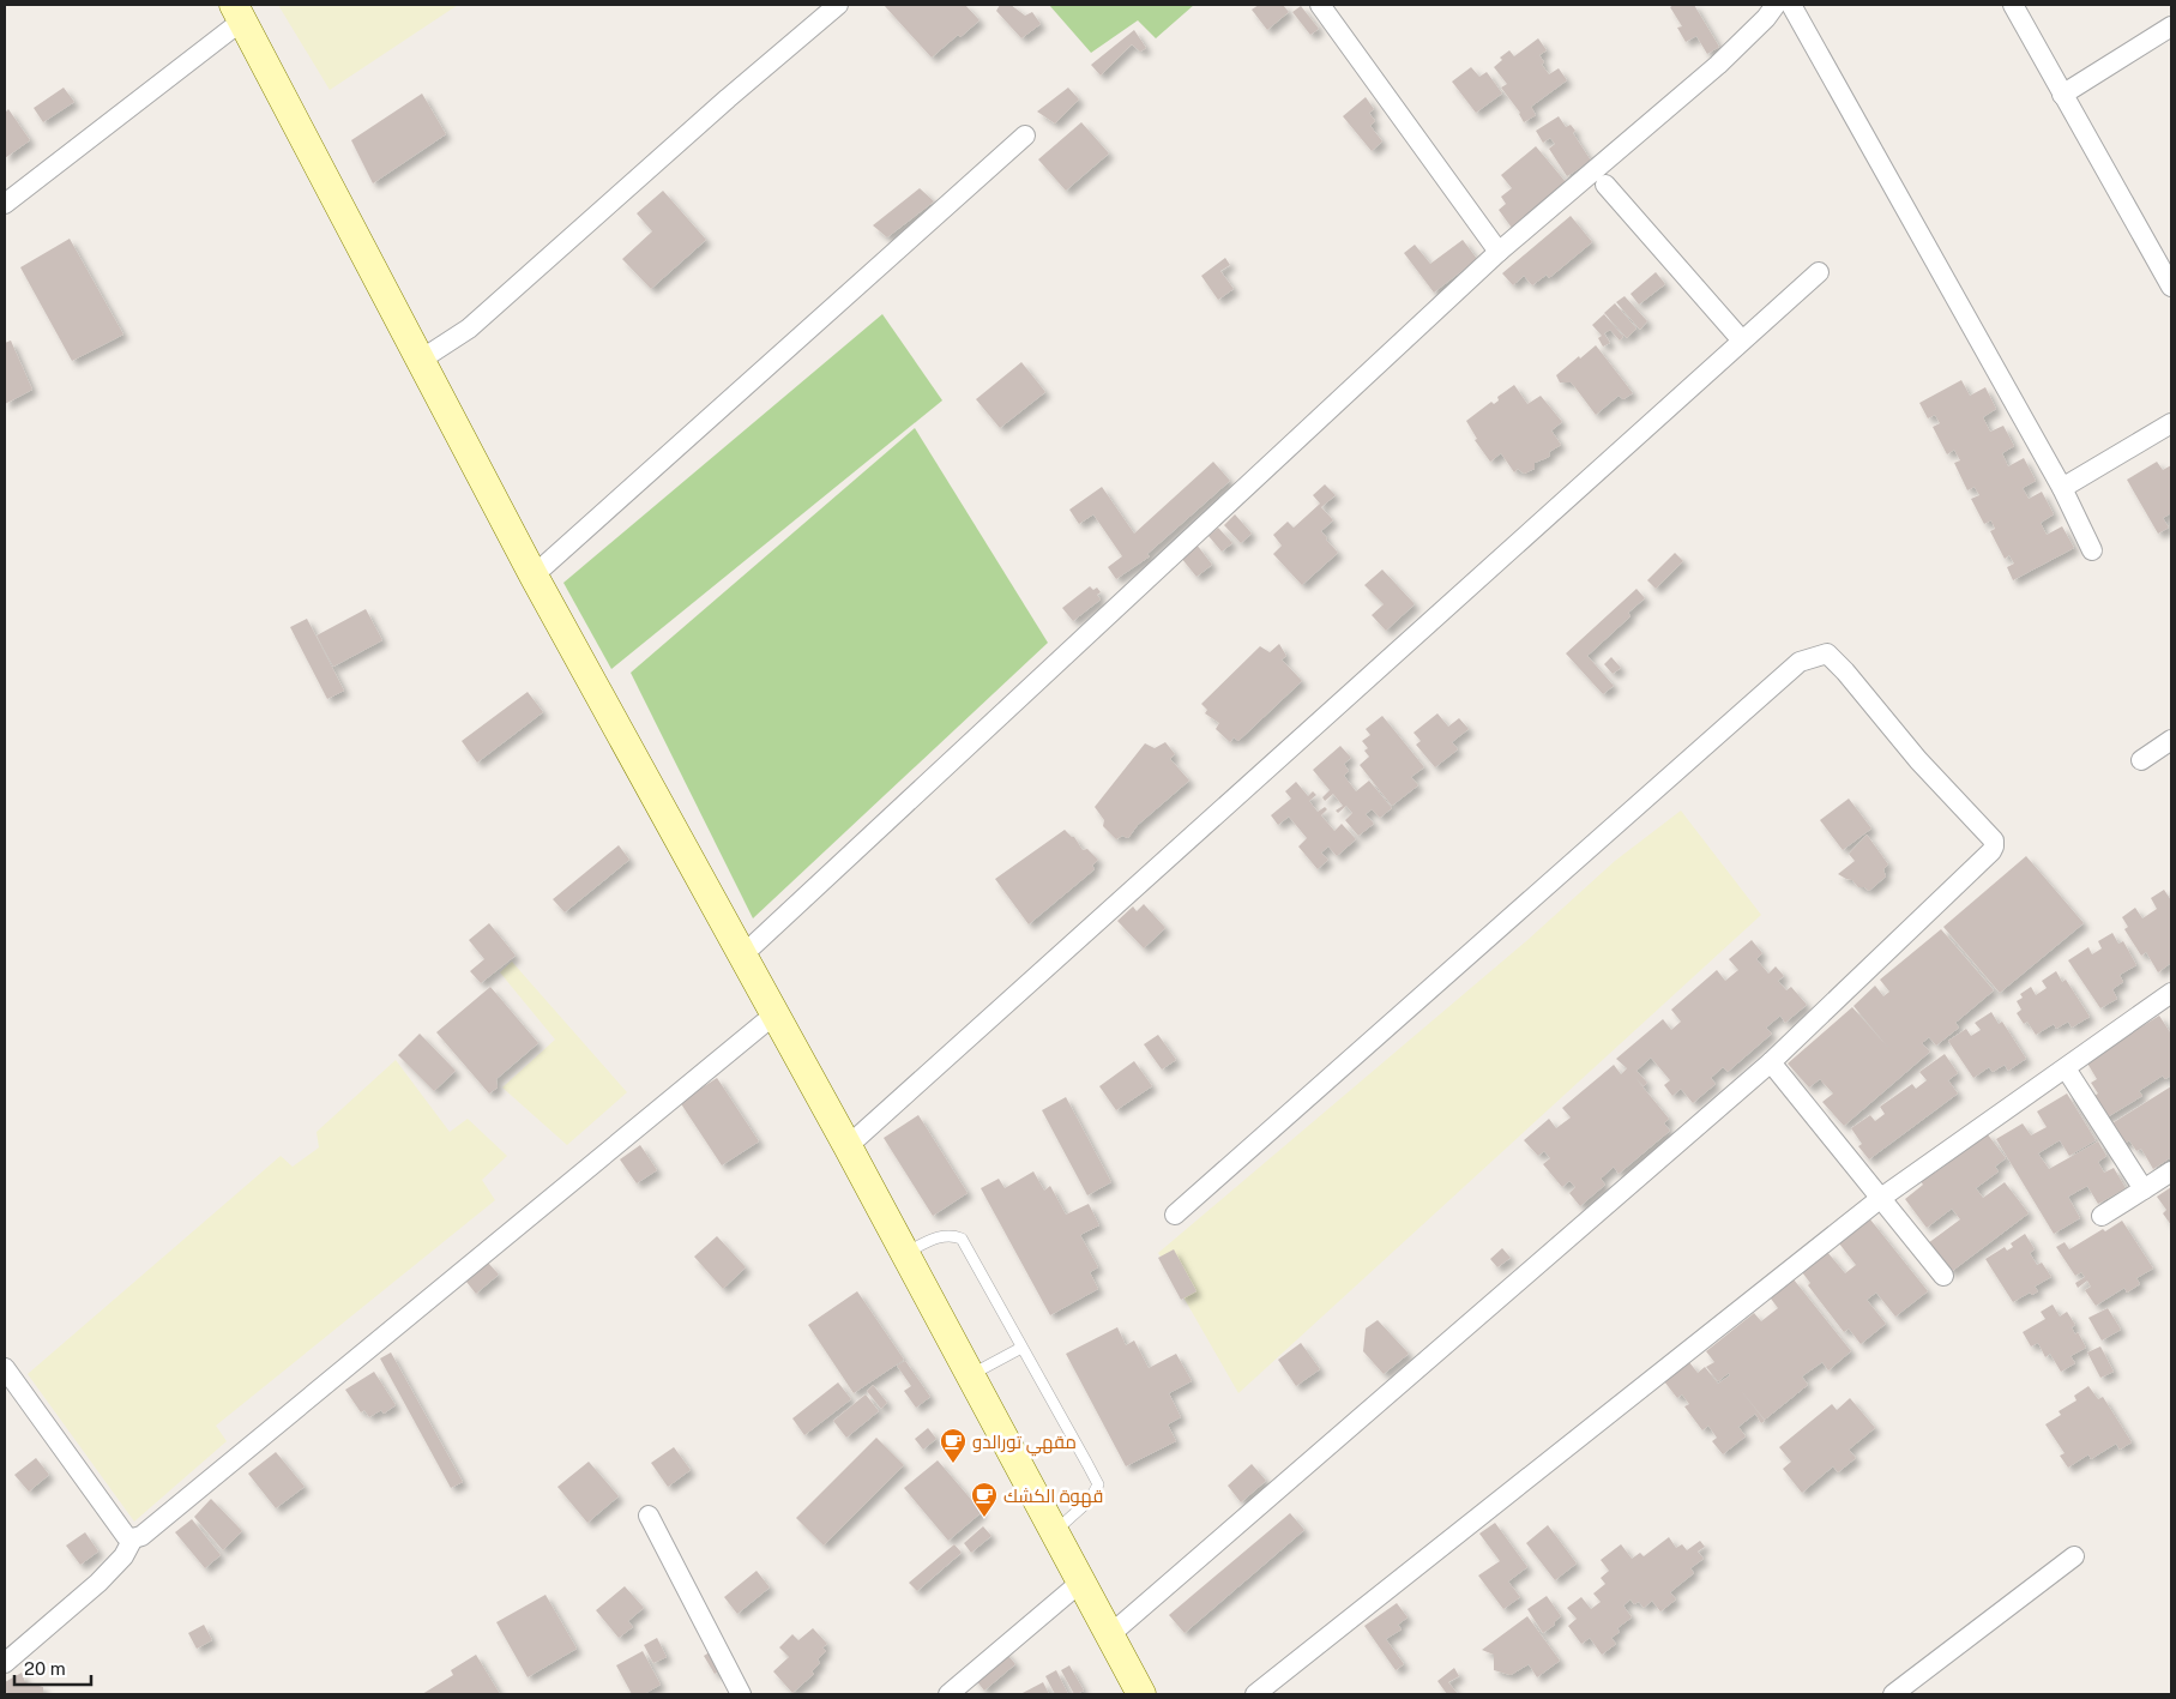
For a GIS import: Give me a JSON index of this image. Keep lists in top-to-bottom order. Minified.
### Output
{"places":{"cafe":["مقهي تورالدو","قهوة الكشك"]},"scale_bar":"20 m"}
